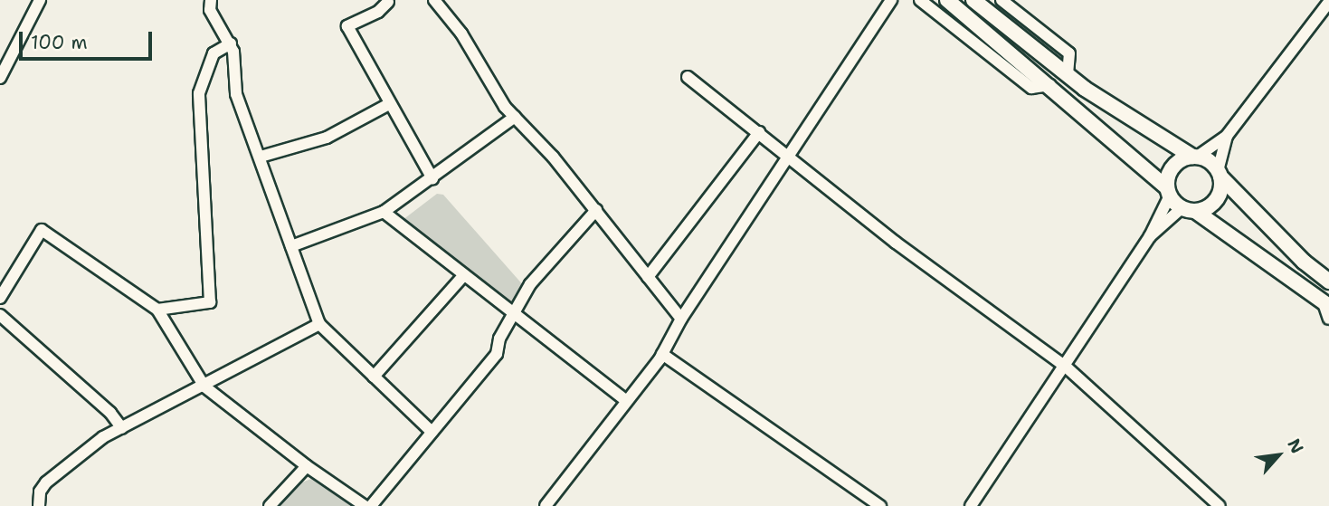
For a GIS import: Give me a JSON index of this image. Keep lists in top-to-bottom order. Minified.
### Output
{"scale_bar":"100 m","north":"top right"}
